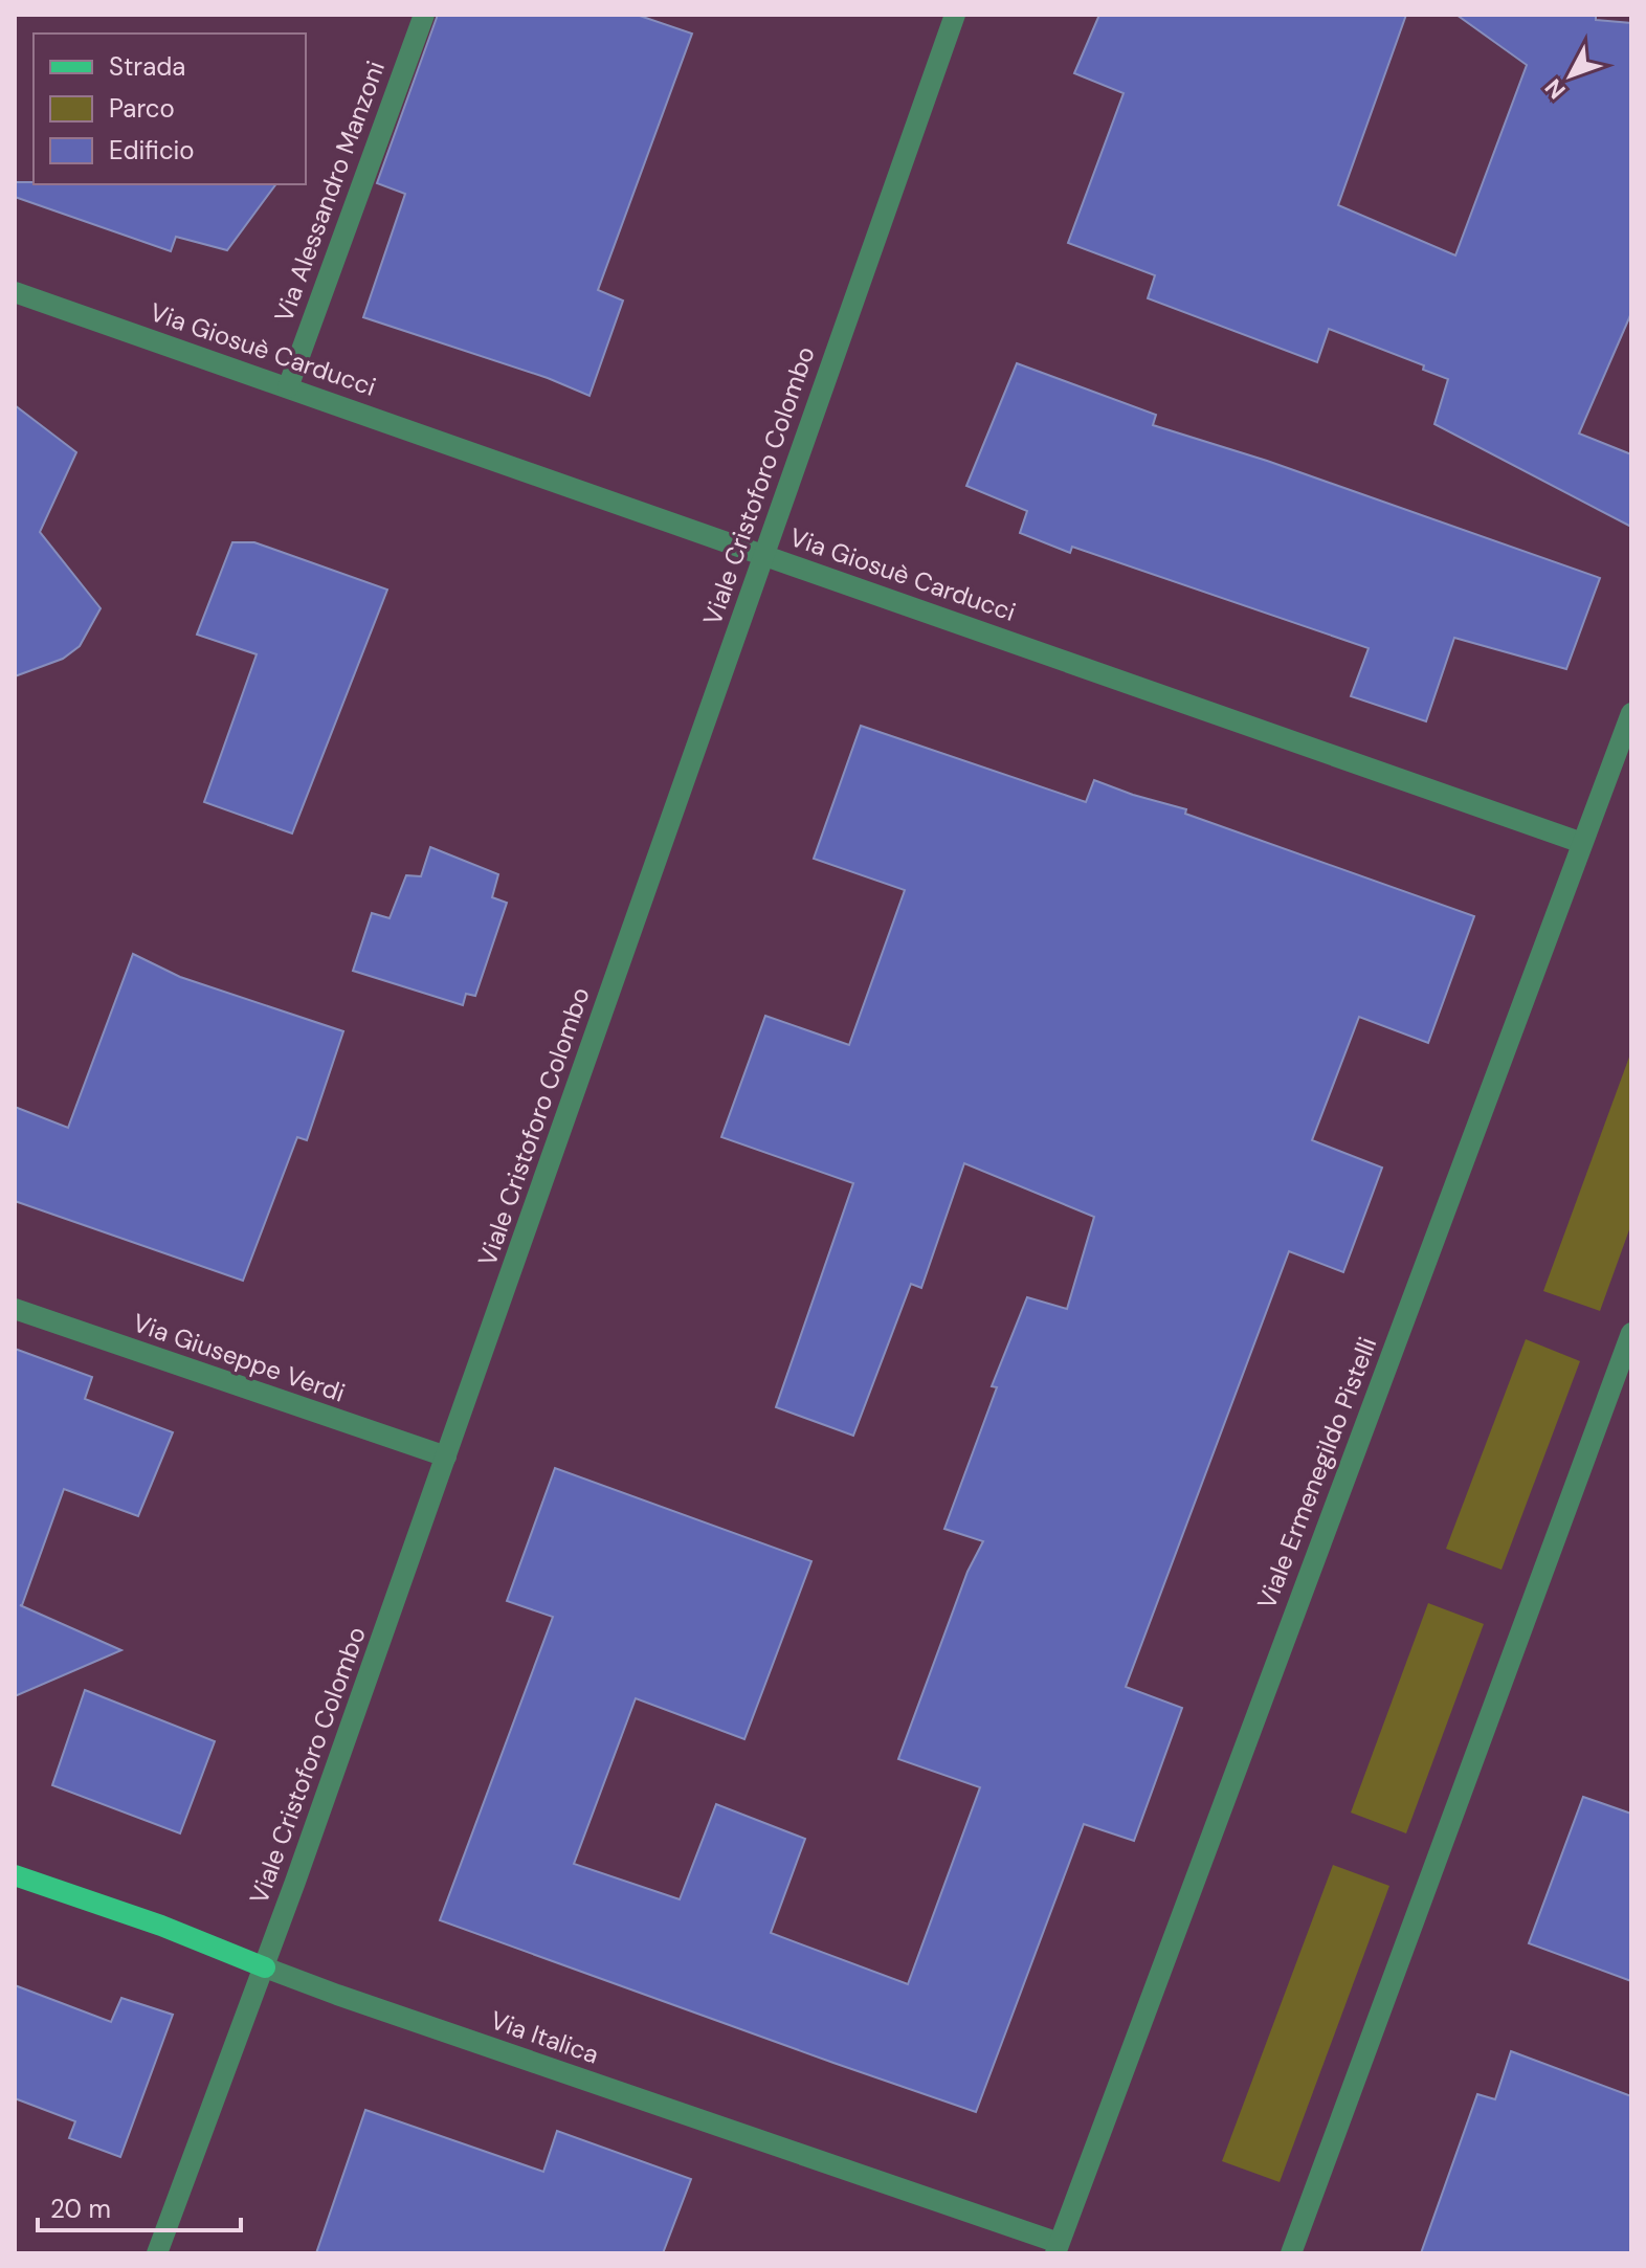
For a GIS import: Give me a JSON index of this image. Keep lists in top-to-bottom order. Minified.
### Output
{"streets":{"main road":["Via Italica"],"street":["Via Alessandro Manzoni","Via Giosuè Carducci","Viale Cristoforo Colombo","Via Giuseppe Verdi","Viale Ermenegildo Pistelli"]},"crossings":[["Via Alessandro Manzoni","Via Giosuè Carducci"],["Via Giosuè Carducci","Viale Cristoforo Colombo"],["Via Giosuè Carducci","Viale Ermenegildo Pistelli"],["Viale Cristoforo Colombo","Via Giuseppe Verdi"],["Viale Cristoforo Colombo","Via Italica"],["Viale Ermenegildo Pistelli","Via Italica"]],"legend":["Strada","Parco","Edificio"],"scale_bar":"20 m","north":"bottom left"}
